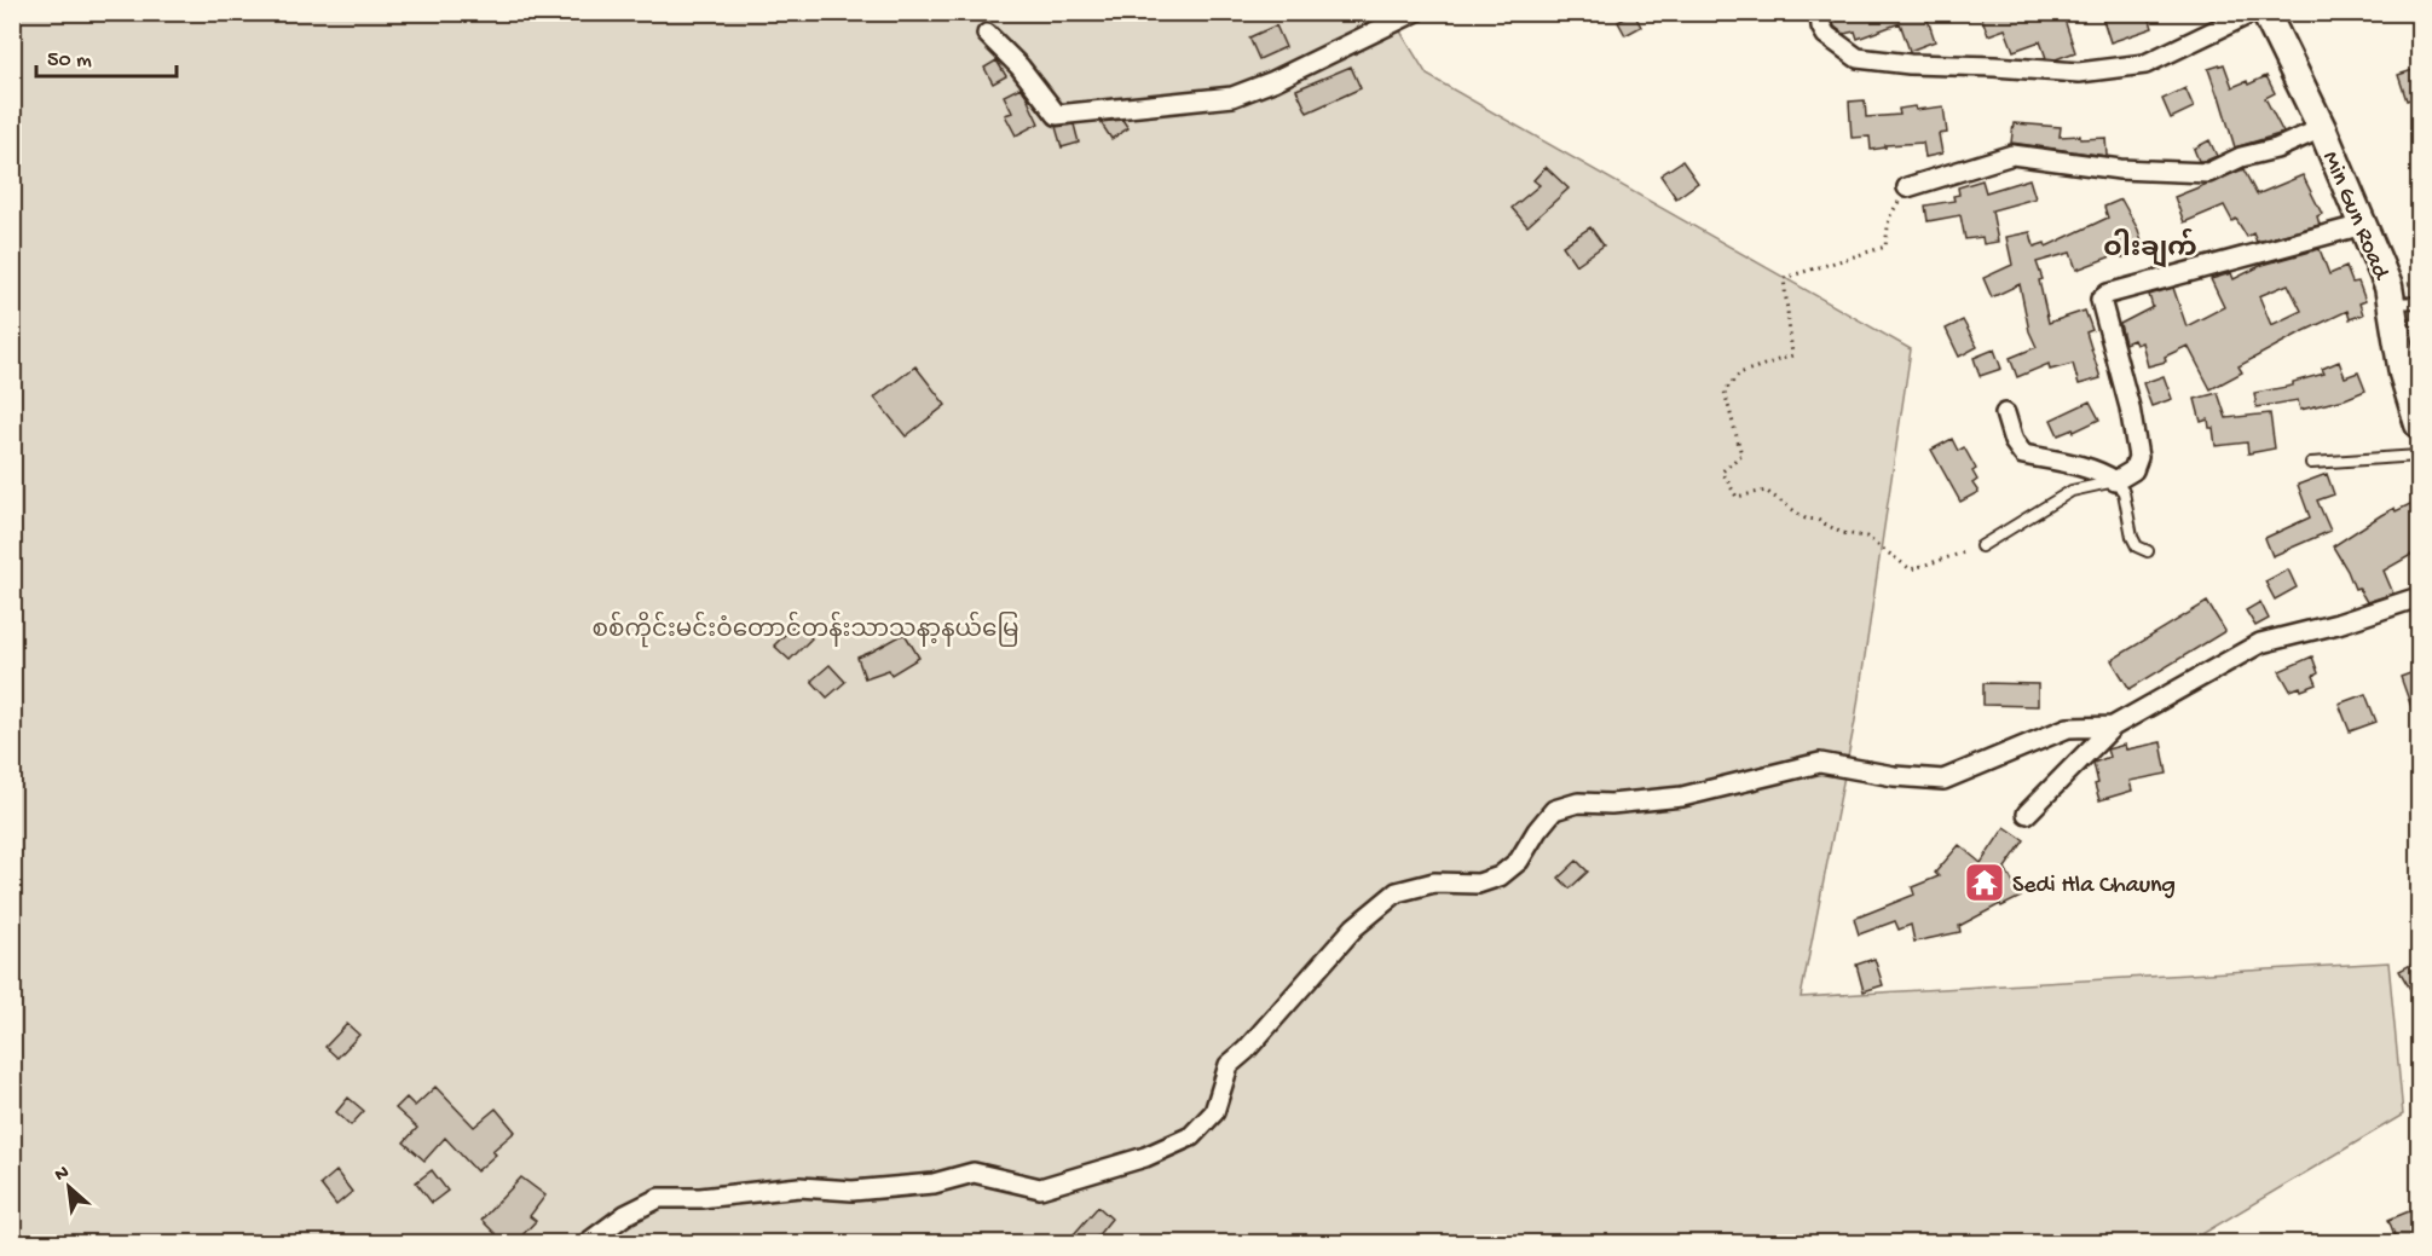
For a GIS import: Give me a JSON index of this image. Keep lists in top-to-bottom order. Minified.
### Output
{"streets":{"street":["Min Gun Road"]},"districts":["ဝါးချက်"],"parks":["စစ်ကိုင်းမင်းဝံတောင်တန်းသာသနာ့နယ်မြေ"],"places":{"temple":["Sedi Hla Chaung"]},"scale_bar":"50 m","north":"top left"}
